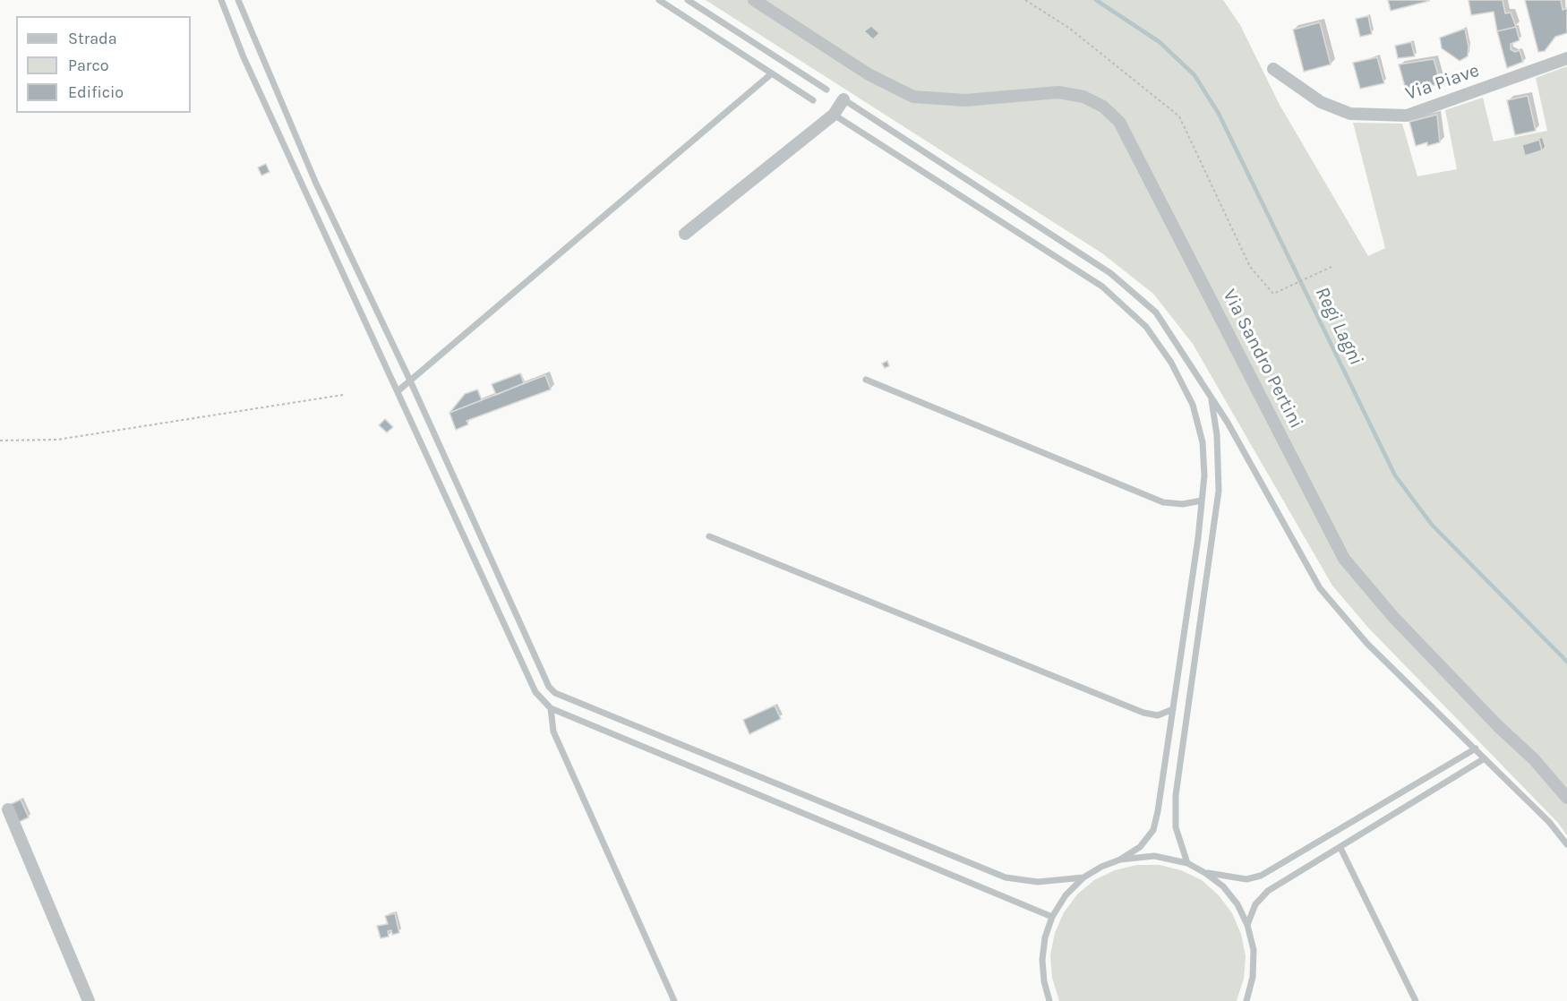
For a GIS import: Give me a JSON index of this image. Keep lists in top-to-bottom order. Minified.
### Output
{"streets":{"street":["Via Piave","Via Sandro Pertini"]},"water":["Regi Lagni"],"legend":["Strada","Parco","Edificio"]}
